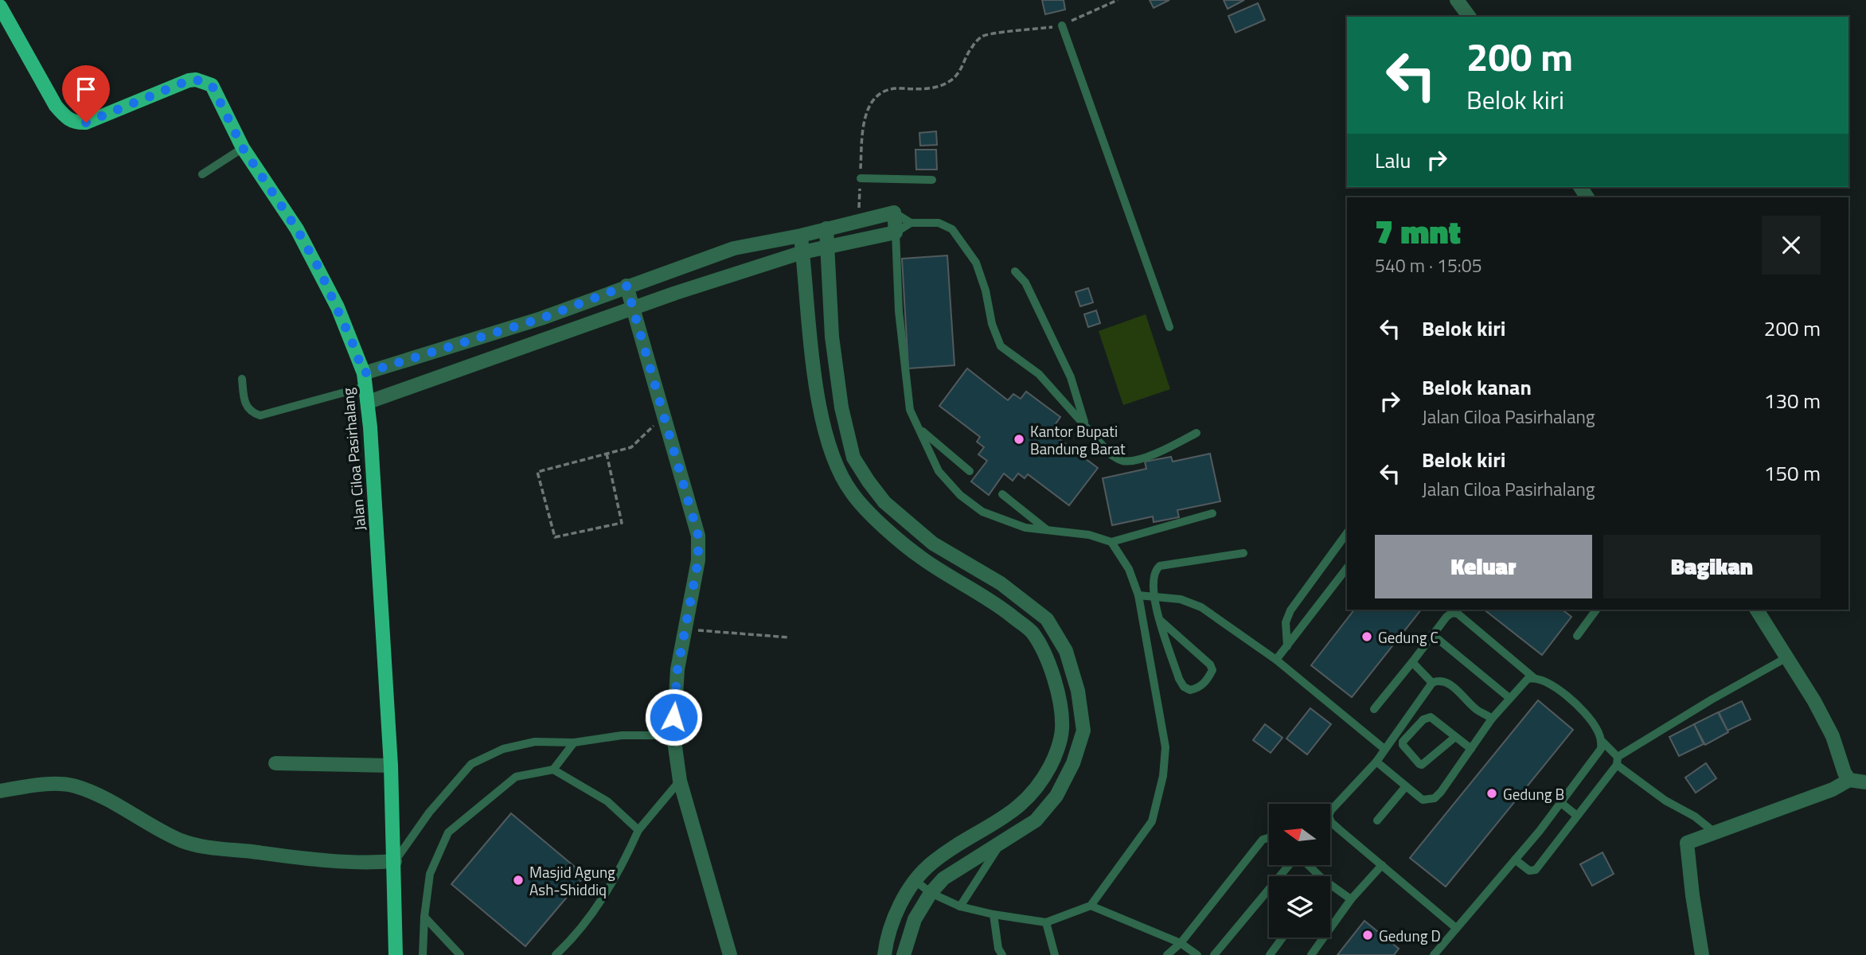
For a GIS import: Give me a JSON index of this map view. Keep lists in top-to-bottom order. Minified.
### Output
{"streets":{"main road":["Jalan Ciloa Pasirhalang"]},"places":["Kantor Bupati Bandung Barat","Gedung C","Gedung B","Masjid Agung Ash-Shiddiq","Gedung D"],"north":"left","page":{"turn":["200 m","Belok kiri"],"then":"Lalu","heading":["7 mnt","540 m · 15:05"],"list":[{"name":"Belok kiri","value":"200 m"},{"name":"Belok kanan","note":"Jalan Ciloa Pasirhalang","value":"130 m"},{"name":"Belok kiri","note":"Jalan Ciloa Pasirhalang","value":"150 m"}],"buttons":["Keluar","Bagikan"]}}
